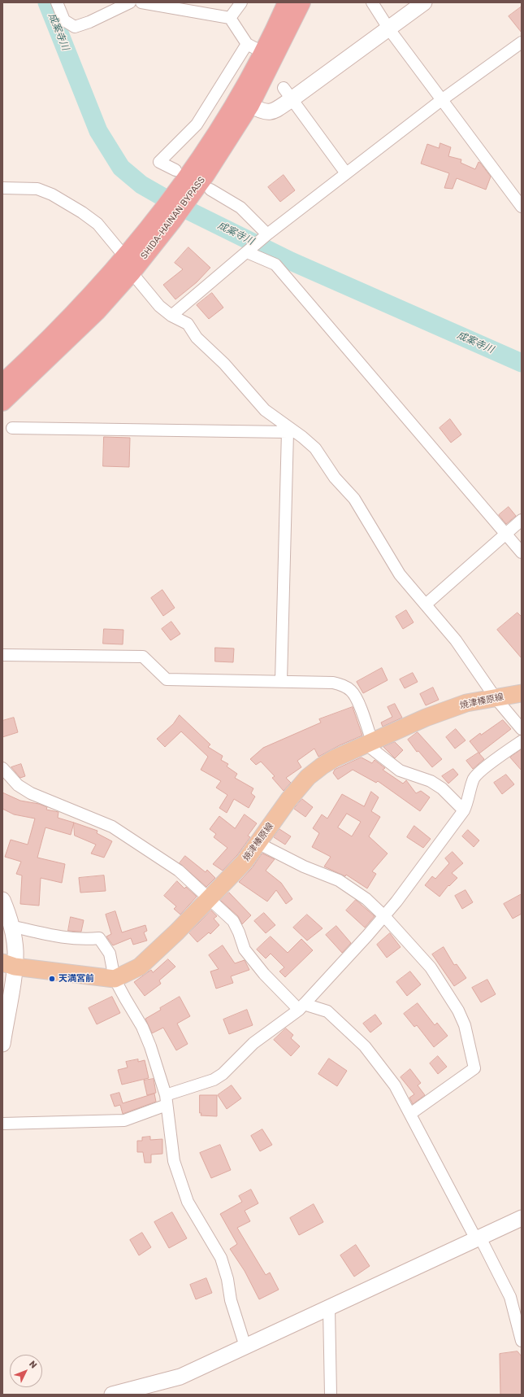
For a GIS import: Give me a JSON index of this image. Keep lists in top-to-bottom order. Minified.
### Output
{"streets":{"highway":["SHIDA-HAINAN BYPASS"],"main road":["焼津榛原線"]},"water":["成案寺川"],"places":["天満宮前"],"north":"top right"}
